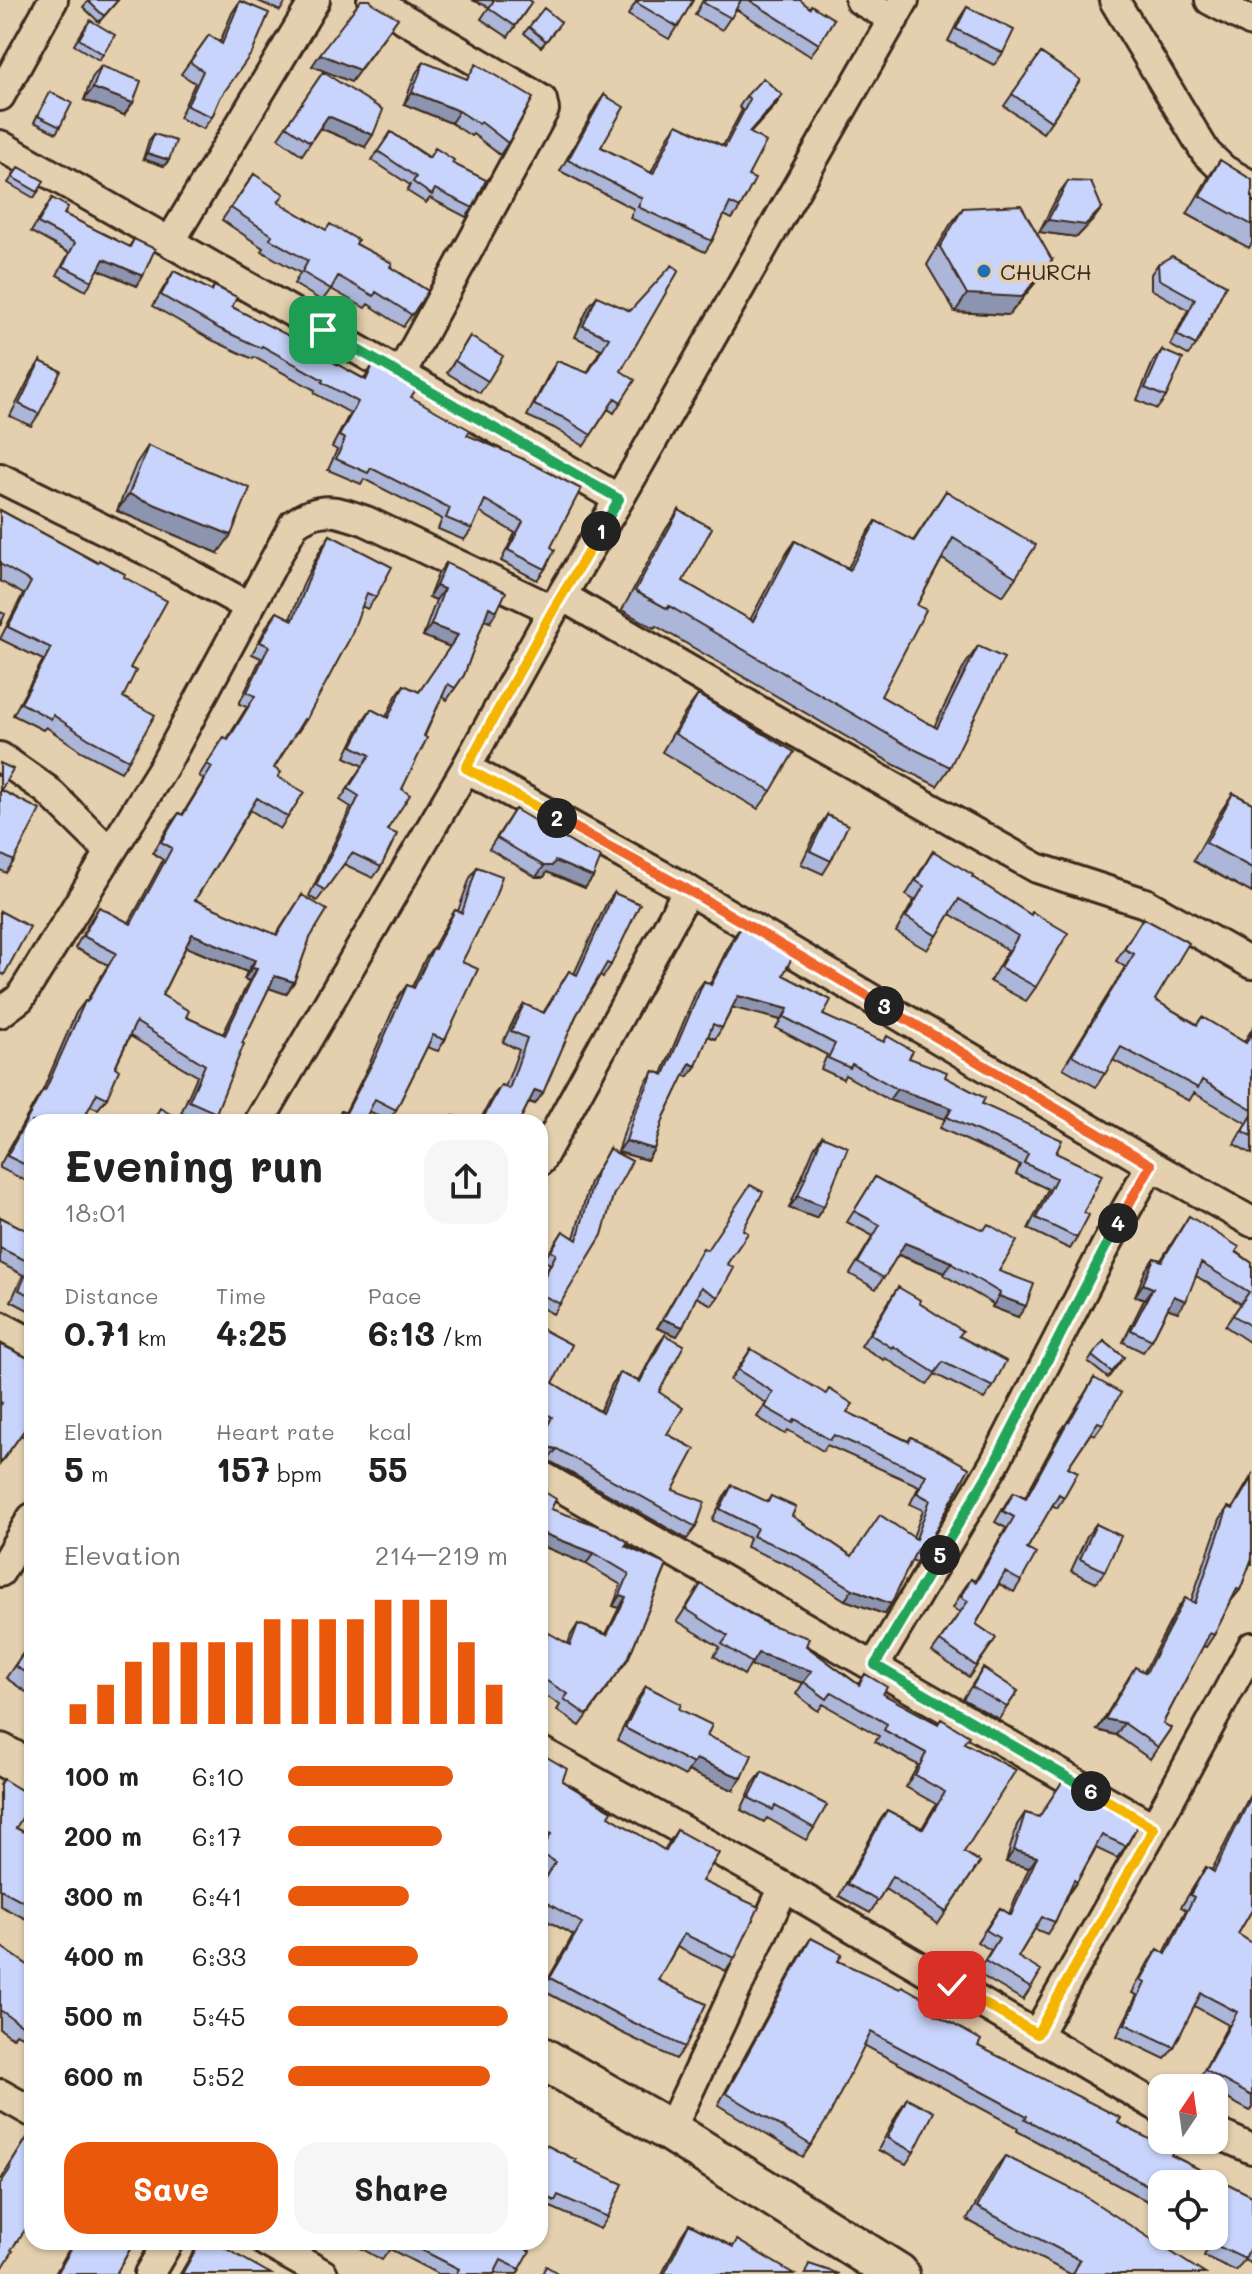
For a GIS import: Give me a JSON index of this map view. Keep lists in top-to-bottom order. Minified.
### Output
{"places":["CHURCH"],"north":"top","page":{"pins":["1","2","3","4","5","6"],"heading":["Evening run","18:01"],"stats":[["Distance","0.71 km"],["Time","4:25"],["Pace","6:13 /km"],["Elevation","5 m"],["Heart rate","157 bpm"],["kcal","55"]],"chart":["Elevation","214–219 m"],"list":[{"name":"100 m","note":"6:10"},{"name":"200 m","note":"6:17"},{"name":"300 m","note":"6:41"},{"name":"400 m","note":"6:33"},{"name":"500 m","note":"5:45"},{"name":"600 m","note":"5:52"}],"buttons":["Save","Share"]}}
